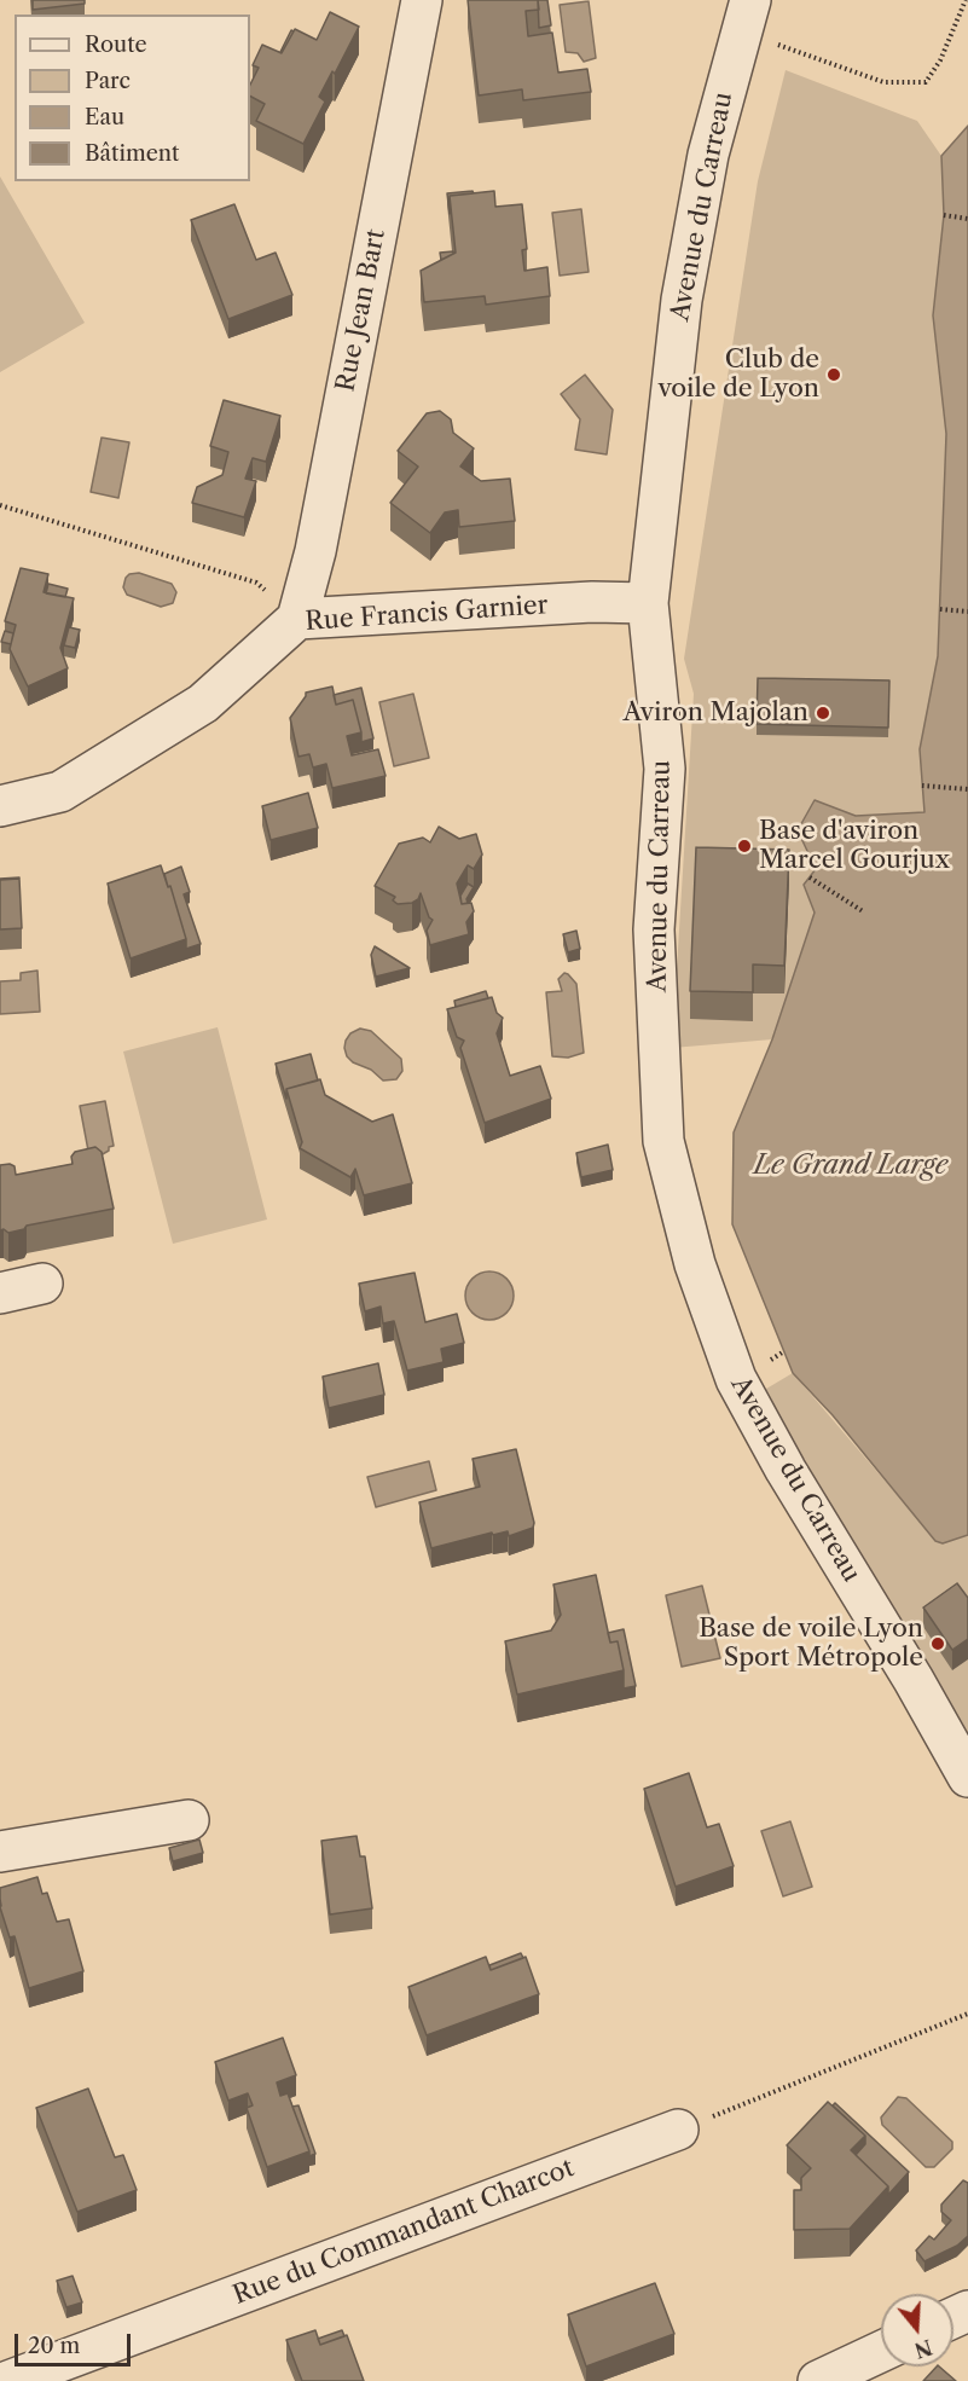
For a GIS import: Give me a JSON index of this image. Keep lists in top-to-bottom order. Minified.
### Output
{"streets":{"street":["Avenue du Carreau","Rue Jean Bart","Rue Francis Garnier","Rue du Commandant Charcot"]},"crossings":[["Avenue du Carreau","Rue Francis Garnier"],["Rue Jean Bart","Rue Francis Garnier"]],"water":["Le Grand Large"],"places":["Club de voile de Lyon","Aviron Majolan","Base d'aviron Marcel Gourjux","Base de voile Lyon Sport Métropole"],"legend":["Route","Parc","Eau","Bâtiment"],"scale_bar":"20 m","north":"bottom"}
